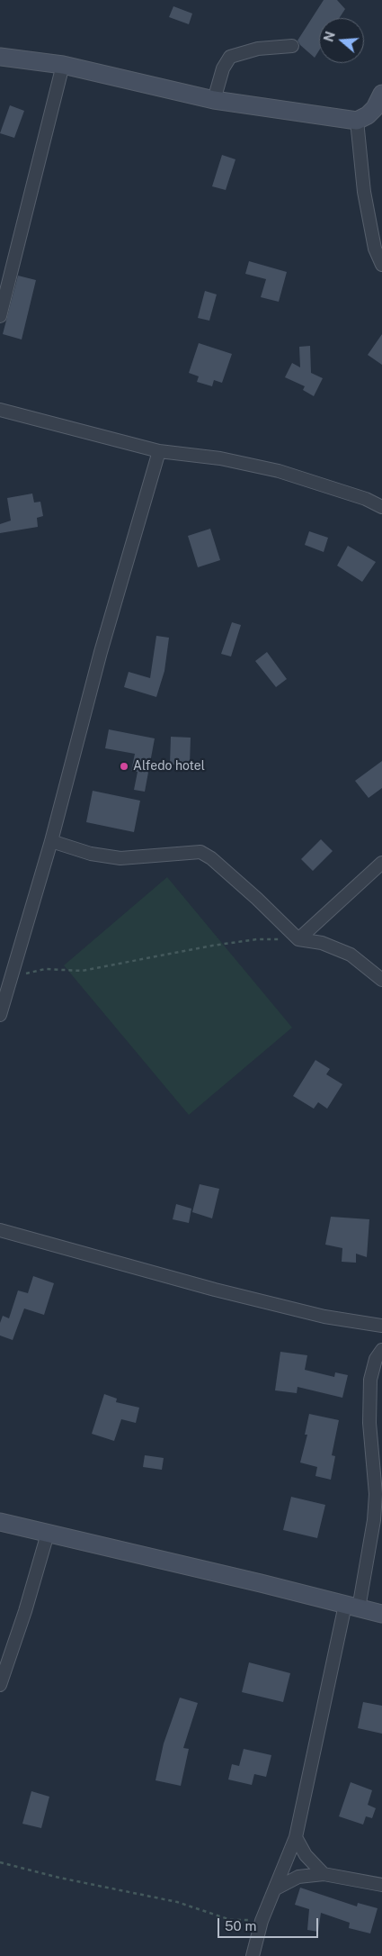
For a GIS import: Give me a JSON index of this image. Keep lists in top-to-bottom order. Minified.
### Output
{"places":["Alfedo hotel"],"scale_bar":"50 m","north":"left"}
